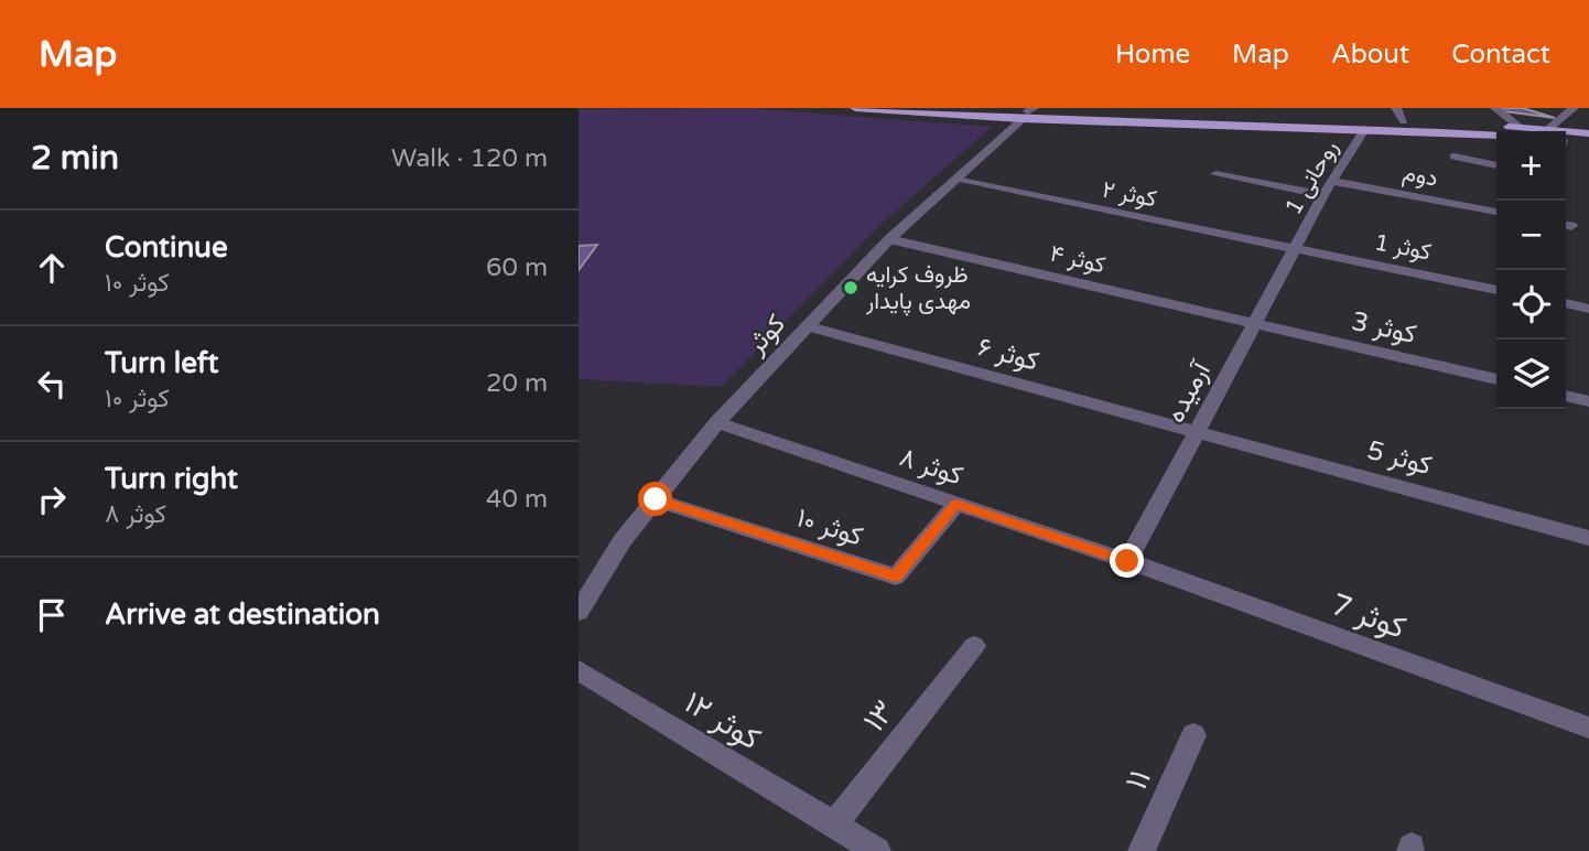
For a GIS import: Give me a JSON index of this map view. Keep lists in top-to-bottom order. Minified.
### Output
{"streets":{"street":["دوم","روحانی 1","کوثر ۲","کوثر 1","کوثر ۴","کوثر 3","کوثر","کوثر ۶","آرمیده","کوثر 5","کوثر ۸","کوثر ۱۰","کوثر 7","۱۳","کوثر ۱۲","۱۱"]},"crossings":[["دوم","روحانی 1"],["روحانی 1","کوثر ۲"],["روحانی 1","کوثر 1"],["روحانی 1","آرمیده"],["کوثر ۲","کوثر 1"],["کوثر ۲","کوثر"],["کوثر ۲","آرمیده"],["کوثر 1","آرمیده"],["کوثر ۴","کوثر 3"],["کوثر ۴","کوثر"],["کوثر ۴","آرمیده"],["کوثر 3","آرمیده"],["کوثر","کوثر ۶"],["کوثر","کوثر ۸"],["کوثر","کوثر ۱۰"],["کوثر ۶","آرمیده"],["کوثر ۶","کوثر 5"],["آرمیده","کوثر 5"],["آرمیده","کوثر ۸"],["آرمیده","کوثر 7"],["کوثر ۸","کوثر ۱۰"],["کوثر ۸","کوثر 7"],["۱۳","کوثر ۱۲"]],"places":["ظروف کرایه مهدی پایدار"],"page":{"header":"Map","nav":["Home","Map","About","Contact"],"heading":["2 min","Walk · 120 m"],"map_buttons":["+","−"],"list":[["Continue","کوثر ۱۰","60 m"],["Turn left","کوثر ۱۰","20 m"],["Turn right","کوثر ۸","40 m"],"Arrive at destination"]}}
